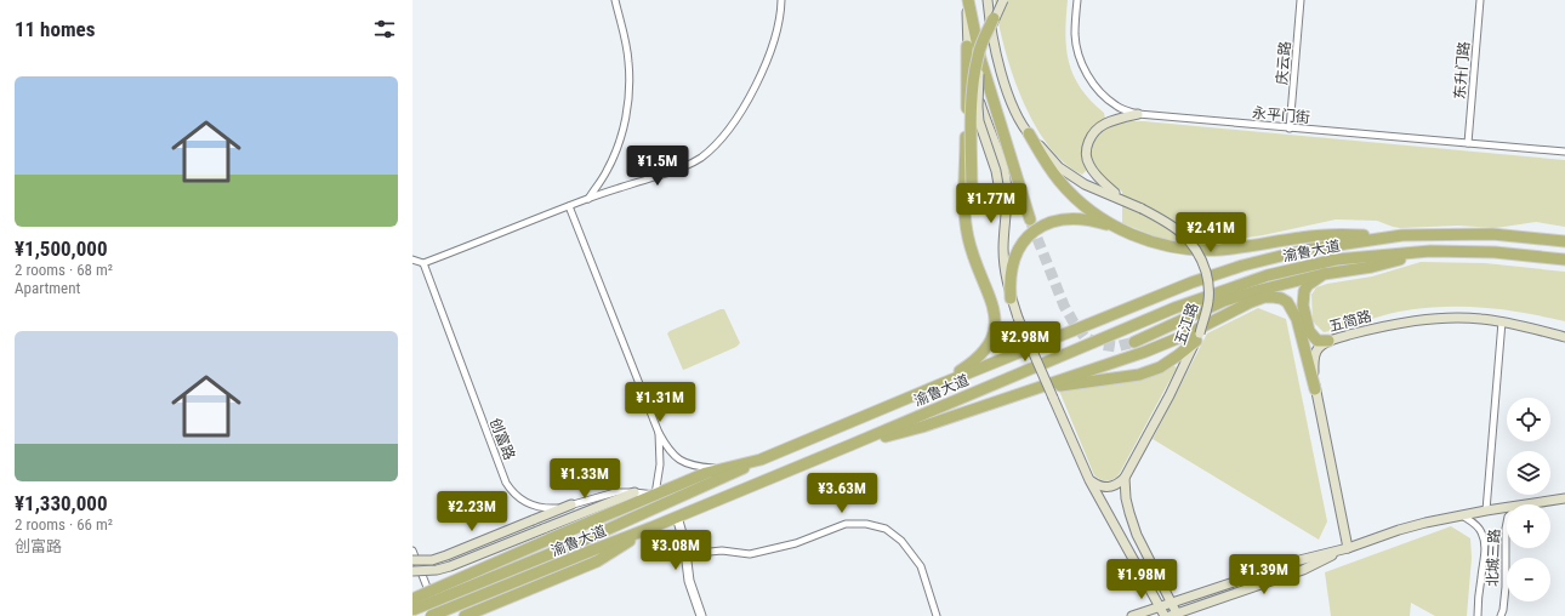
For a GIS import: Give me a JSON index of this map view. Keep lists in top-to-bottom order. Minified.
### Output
{"streets":{"highway":["渝鲁大道"],"main road":["五简路","五江路"],"street":["庆云路","东升门路","永平门街","创富路","北城三路"]},"crossings":[["庆云路","永平门街"],["东升门路","永平门街"],["渝鲁大道","创富路"]],"page":{"heading":"11 homes","list":[{"name":"¥1,500,000","note":"2 rooms · 68 m² · Apartment"},{"name":"¥1,330,000","note":"2 rooms · 66 m² · 创富路"}],"price":["¥1.5M","¥1.77M","¥2.41M","¥2.98M","¥1.31M","¥1.33M","¥3.63M","¥2.23M","¥3.08M","¥1.39M","¥1.98M"],"map_buttons":["+","−"]}}
